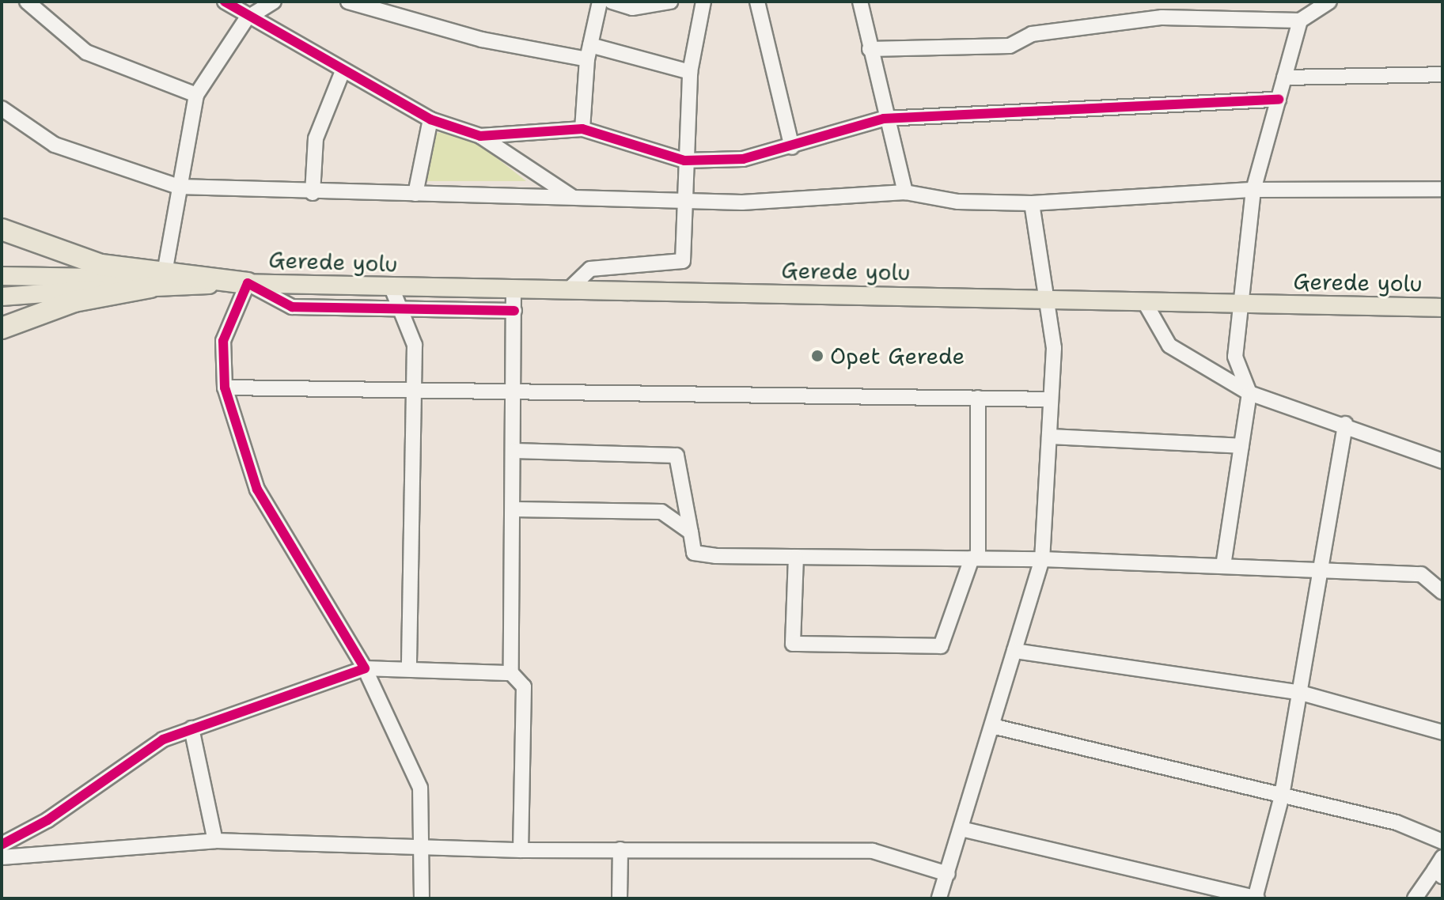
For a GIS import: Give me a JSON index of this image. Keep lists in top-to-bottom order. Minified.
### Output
{"streets":{"main road":["Gerede yolu"]},"places":["Opet Gerede"]}
